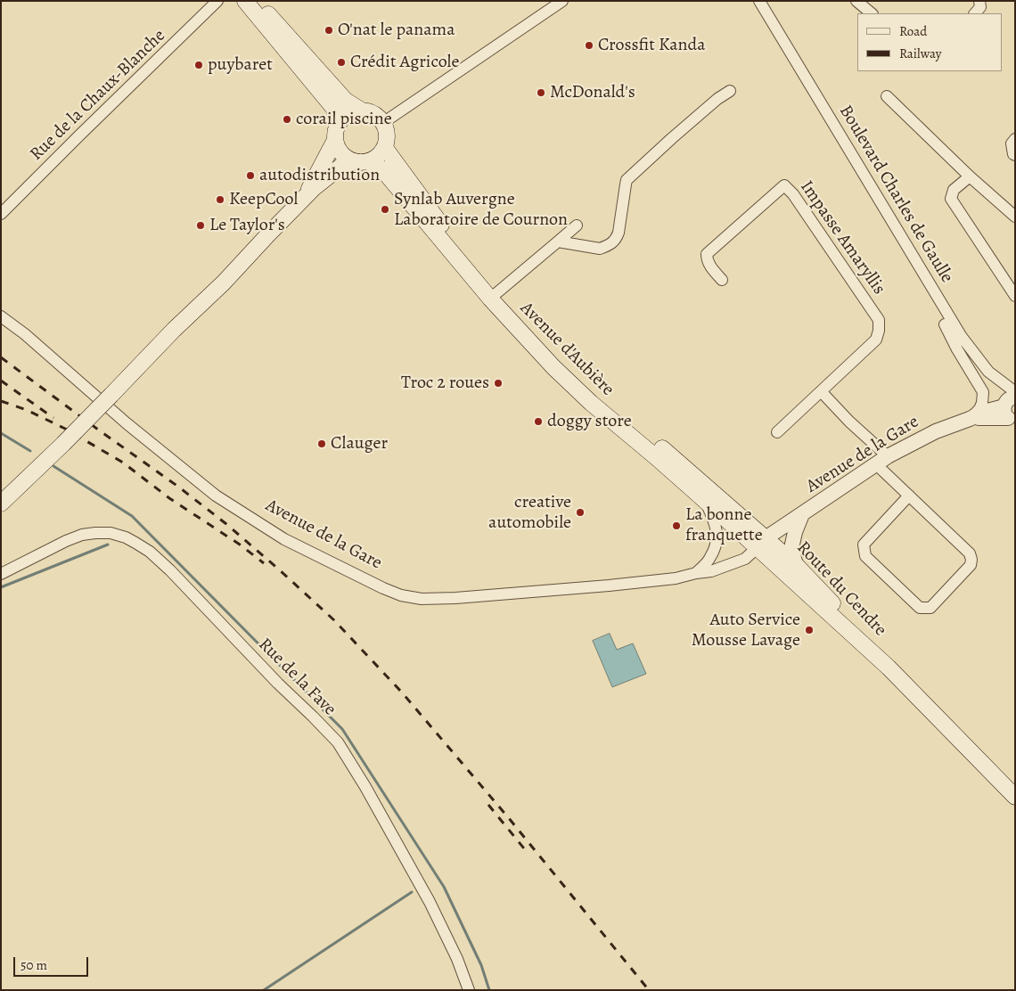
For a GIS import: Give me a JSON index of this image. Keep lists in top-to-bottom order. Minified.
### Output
{"streets":{"main road":["Avenue d'Aubière","Route du Cendre"],"street":["Rue de la Chaux-Blanche","Boulevard Charles de Gaulle","Impasse Amaryllis","Avenue de la Gare","Rue de la Fave"]},"crossings":[["Boulevard Charles de Gaulle","Avenue de la Gare"],["Avenue d'Aubière","Avenue de la Gare"],["Avenue d'Aubière","Route du Cendre"],["Avenue de la Gare","Route du Cendre"]],"places":["O'nat le panama","Crossfit Kanda","Crédit Agricole","puybaret","McDonald's","corail piscine","autodistribution","KeepCool","Synlab Auvergne Laboratoire de Cournon","Le Taylor's","Troc 2 roues","doggy store","Clauger","creative automobile","La bonne franquette","Auto Service Mousse Lavage"],"legend":["Road","Railway"],"scale_bar":"50 m"}
